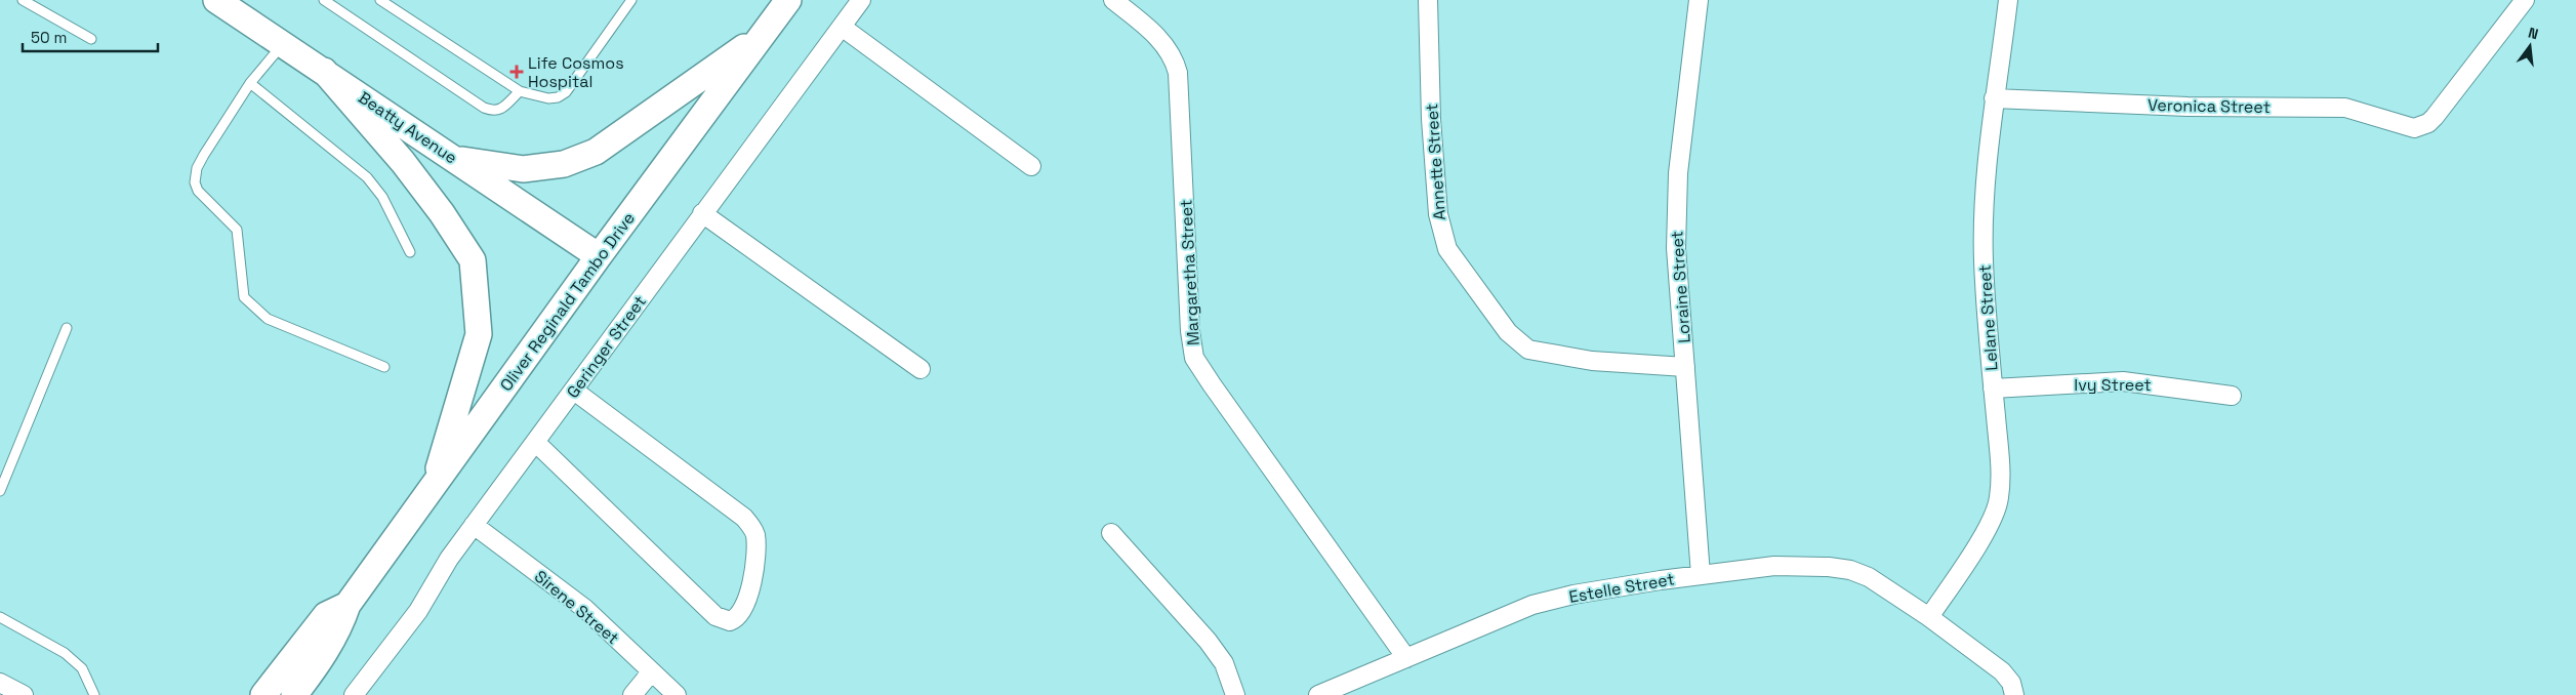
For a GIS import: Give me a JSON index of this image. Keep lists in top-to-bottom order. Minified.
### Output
{"streets":{"main road":["Beatty Avenue","Oliver Reginald Tambo Drive"],"street":["Veronica Street","Annette Street","Margaretha Street","Loraine Street","Lelane Street","Geringer Street","Ivy Street","Estelle Street","Sirene Street"]},"crossings":[["Veronica Street","Lelane Street"],["Beatty Avenue","Oliver Reginald Tambo Drive"],["Annette Street","Loraine Street"],["Margaretha Street","Estelle Street"],["Loraine Street","Estelle Street"],["Lelane Street","Ivy Street"],["Lelane Street","Estelle Street"],["Geringer Street","Sirene Street"]],"places":{"health":["Life Cosmos Hospital"]},"scale_bar":"50 m","north":"top"}
